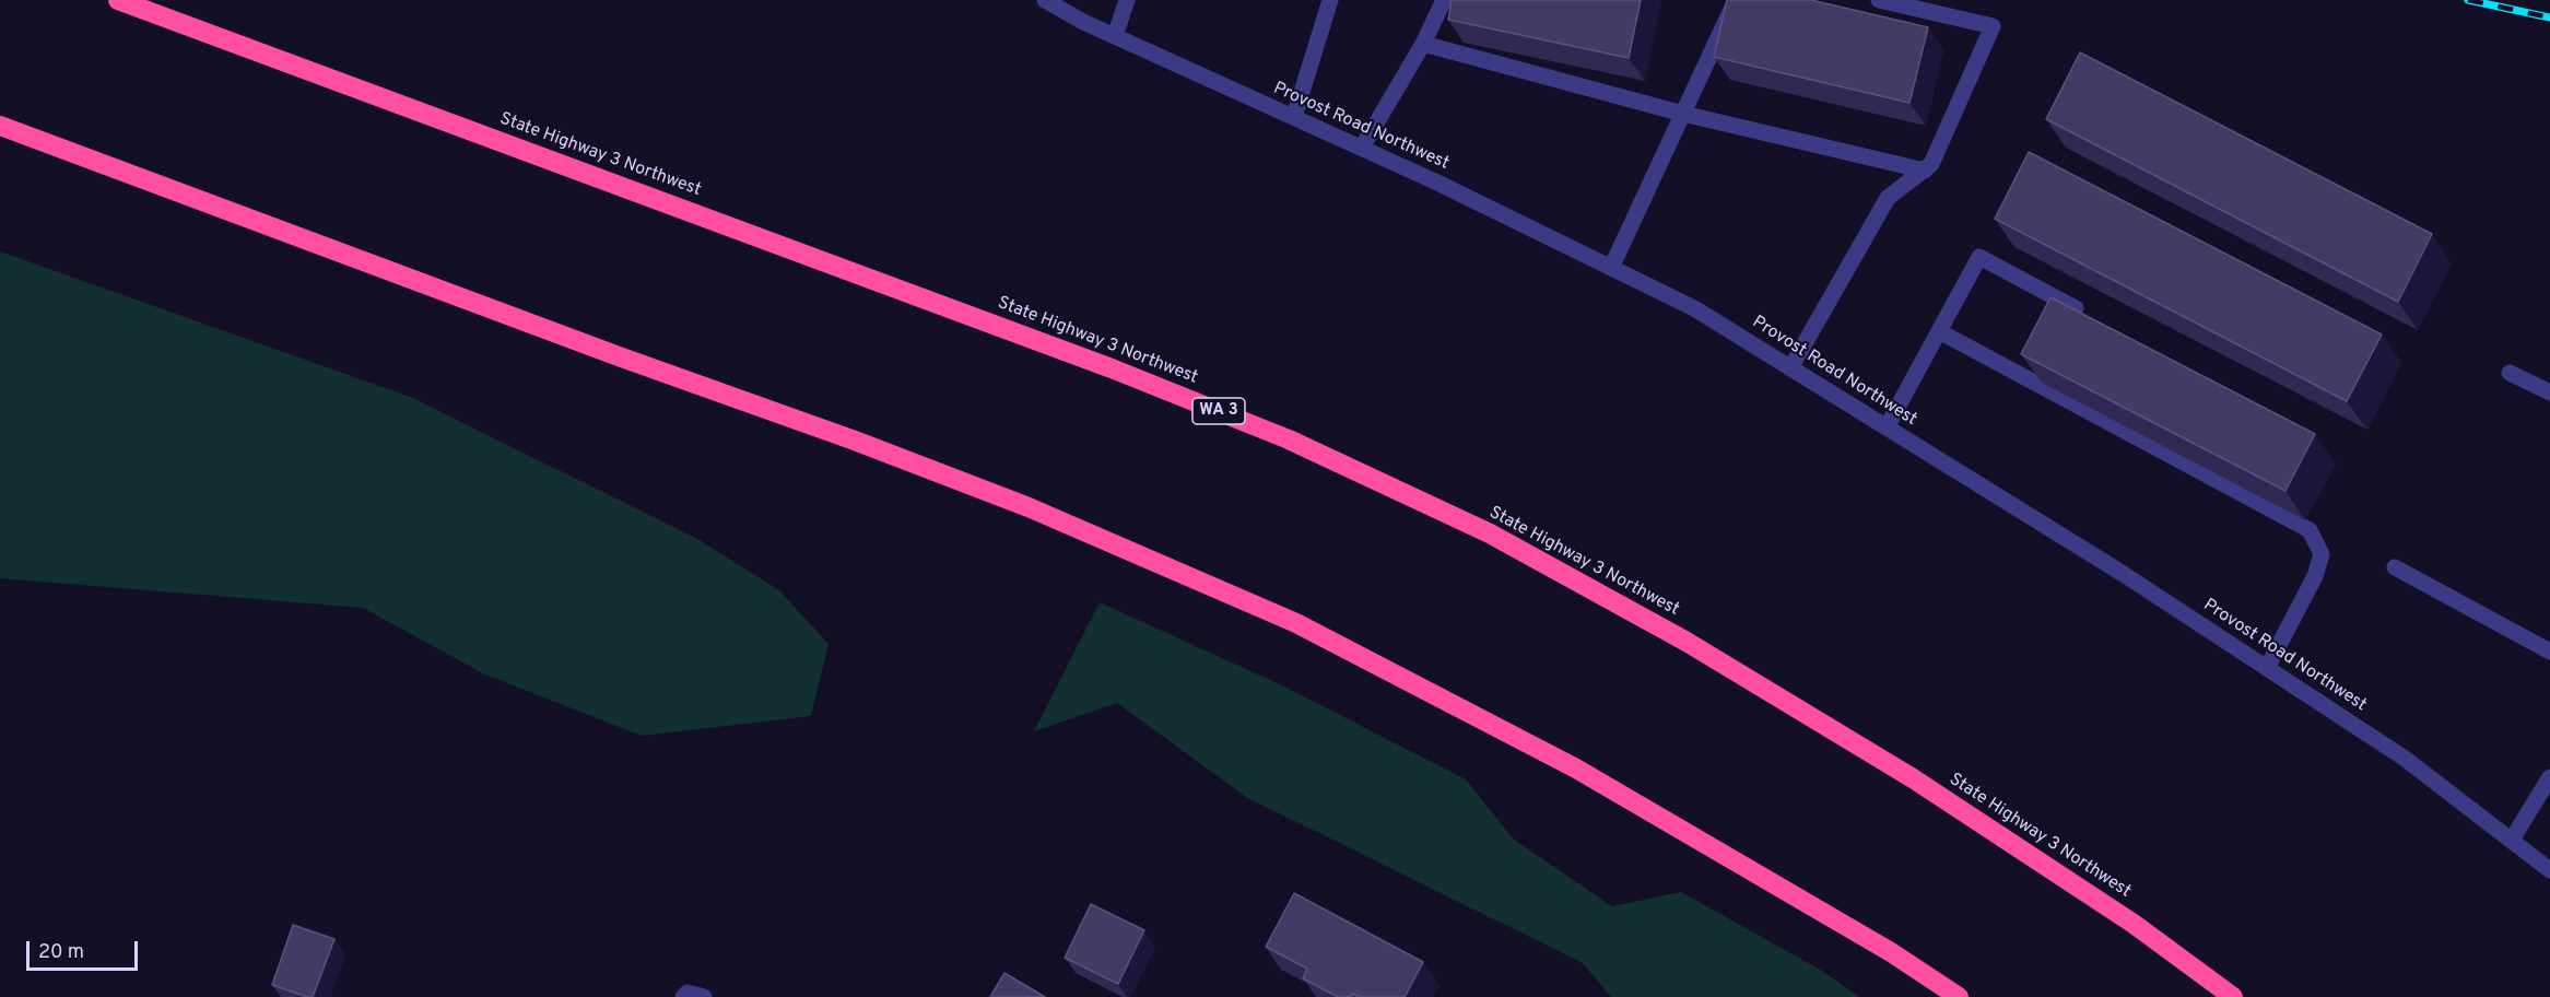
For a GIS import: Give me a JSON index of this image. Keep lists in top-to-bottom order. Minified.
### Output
{"streets":{"highway":["State Highway 3 Northwest","WA 3"],"street":["Provost Road Northwest"]},"scale_bar":"20 m"}
